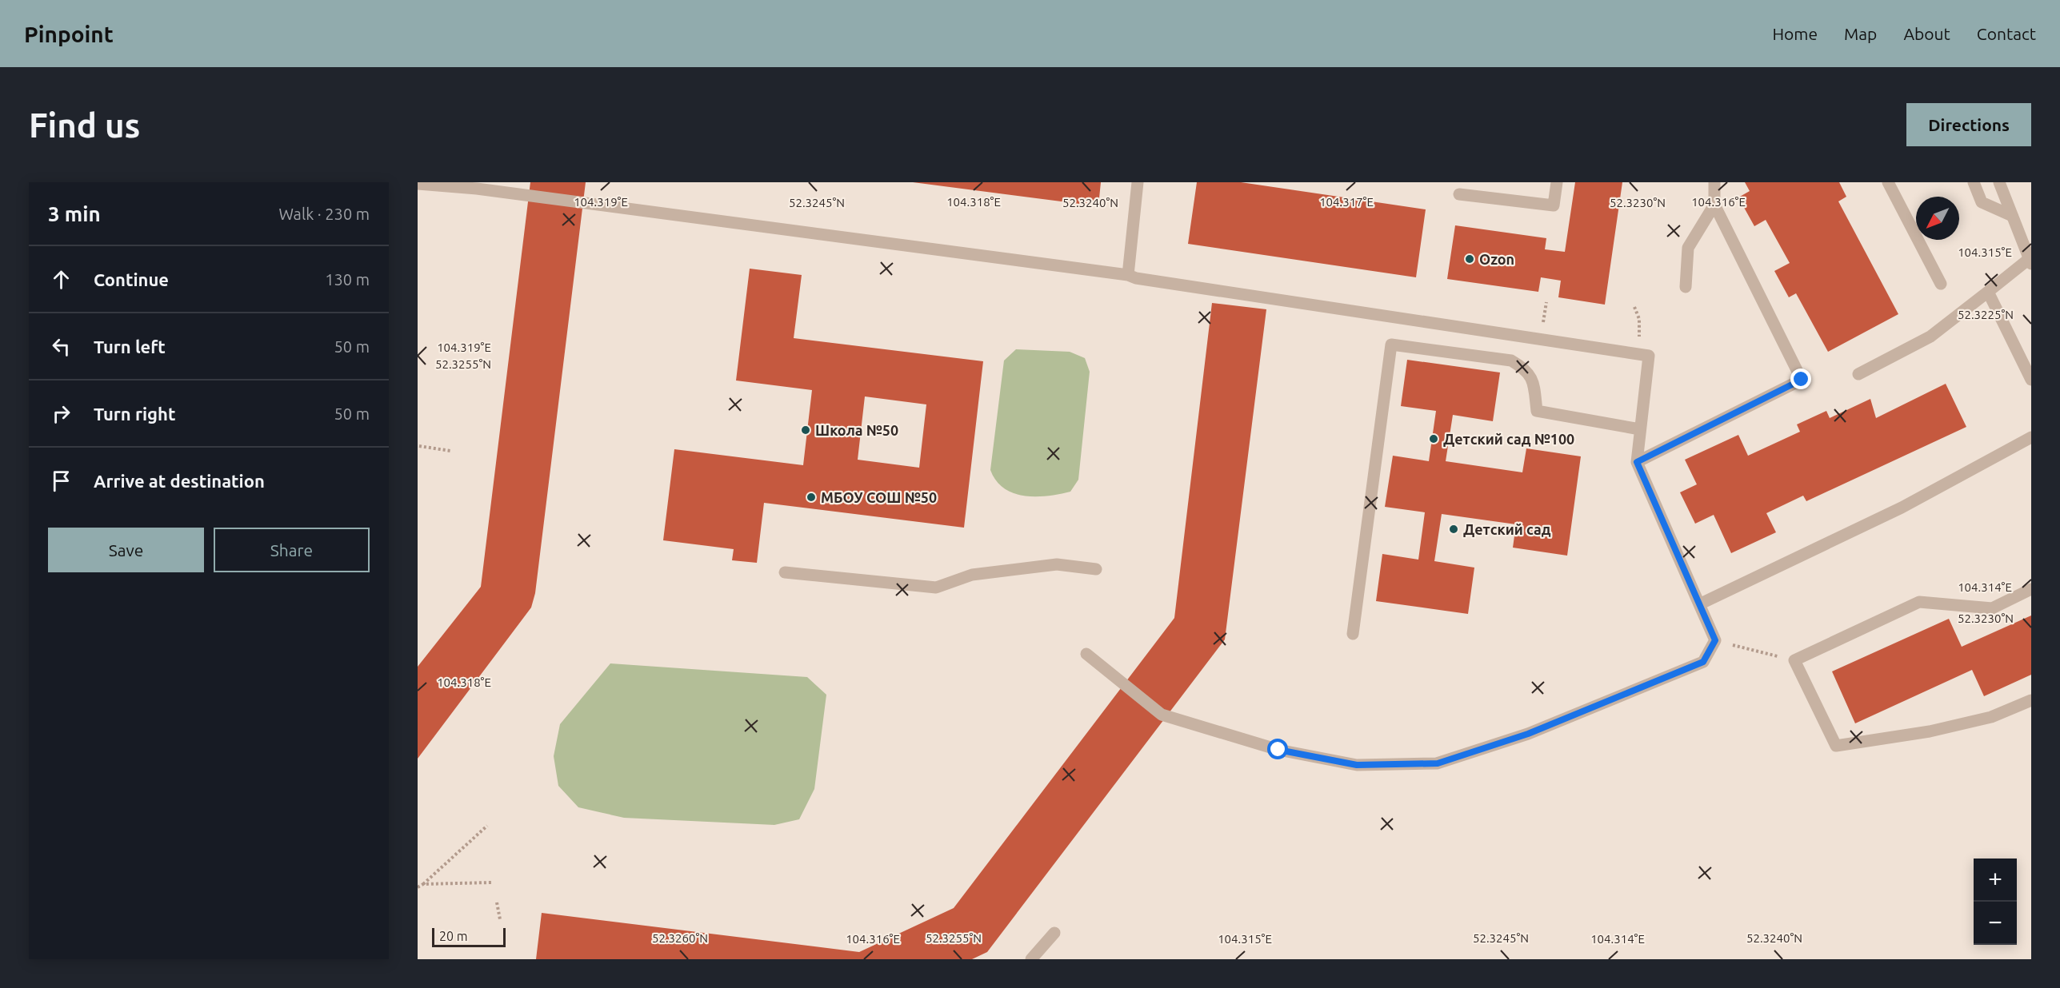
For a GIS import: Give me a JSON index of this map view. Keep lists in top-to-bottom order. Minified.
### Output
{"places":["Ozon","Школа №50","Детский сад №100","МБОУ СОШ №50","Детский сад"],"scale_bar":"20 m","north":"bottom left","page":{"header":"Pinpoint","nav":["Home","Map","About","Contact"],"buttons":["Directions",["Save","Share"]],"title":"Find us","heading":["3 min","Walk · 230 m"],"list":[["Continue","130 m"],["Turn left","50 m"],["Turn right","50 m"],"Arrive at destination"],"map_buttons":["+","−"],"scale":"20 m"},"coordinates":["104.319°E","104.318°E","104.317°E","104.316°E","52.3240°N","52.3245°N","52.3230°N","104.315°E","52.3225°N","52.3255°N","104.314°E","52.3260°N"]}
